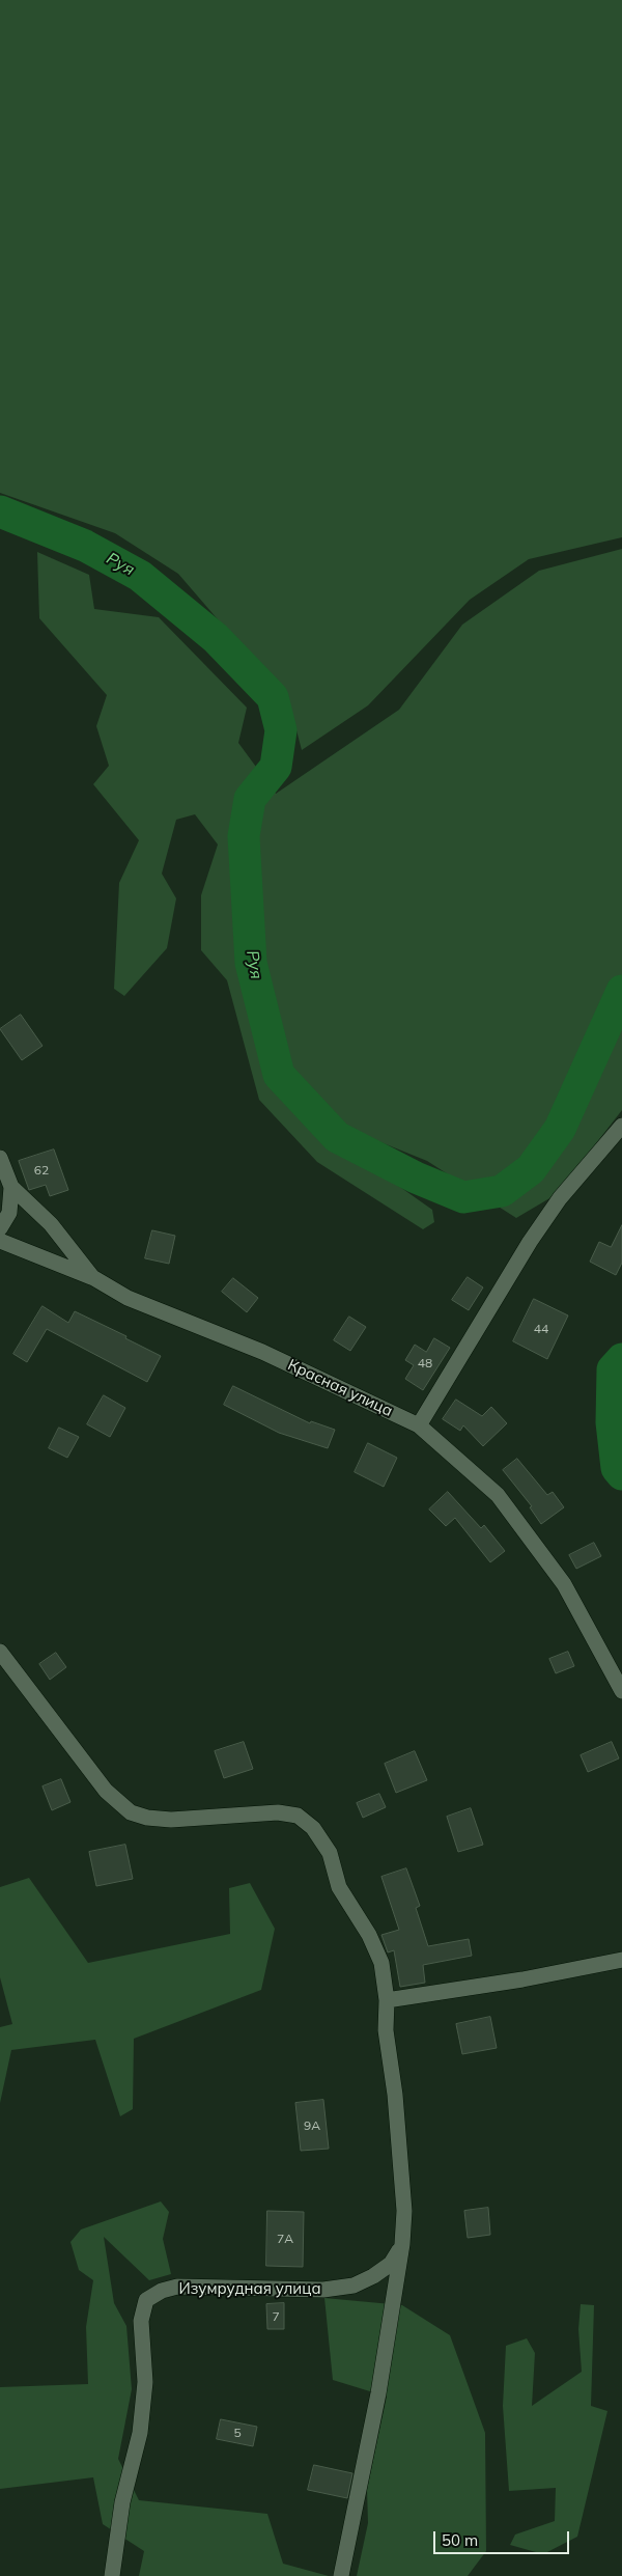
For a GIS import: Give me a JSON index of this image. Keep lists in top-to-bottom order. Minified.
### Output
{"streets":{"street":["Красная улица","Изумрудная улица"]},"water":["Руя"],"house_numbers":["62","44","48","9А","7А","7","5"],"scale_bar":"50 m"}
